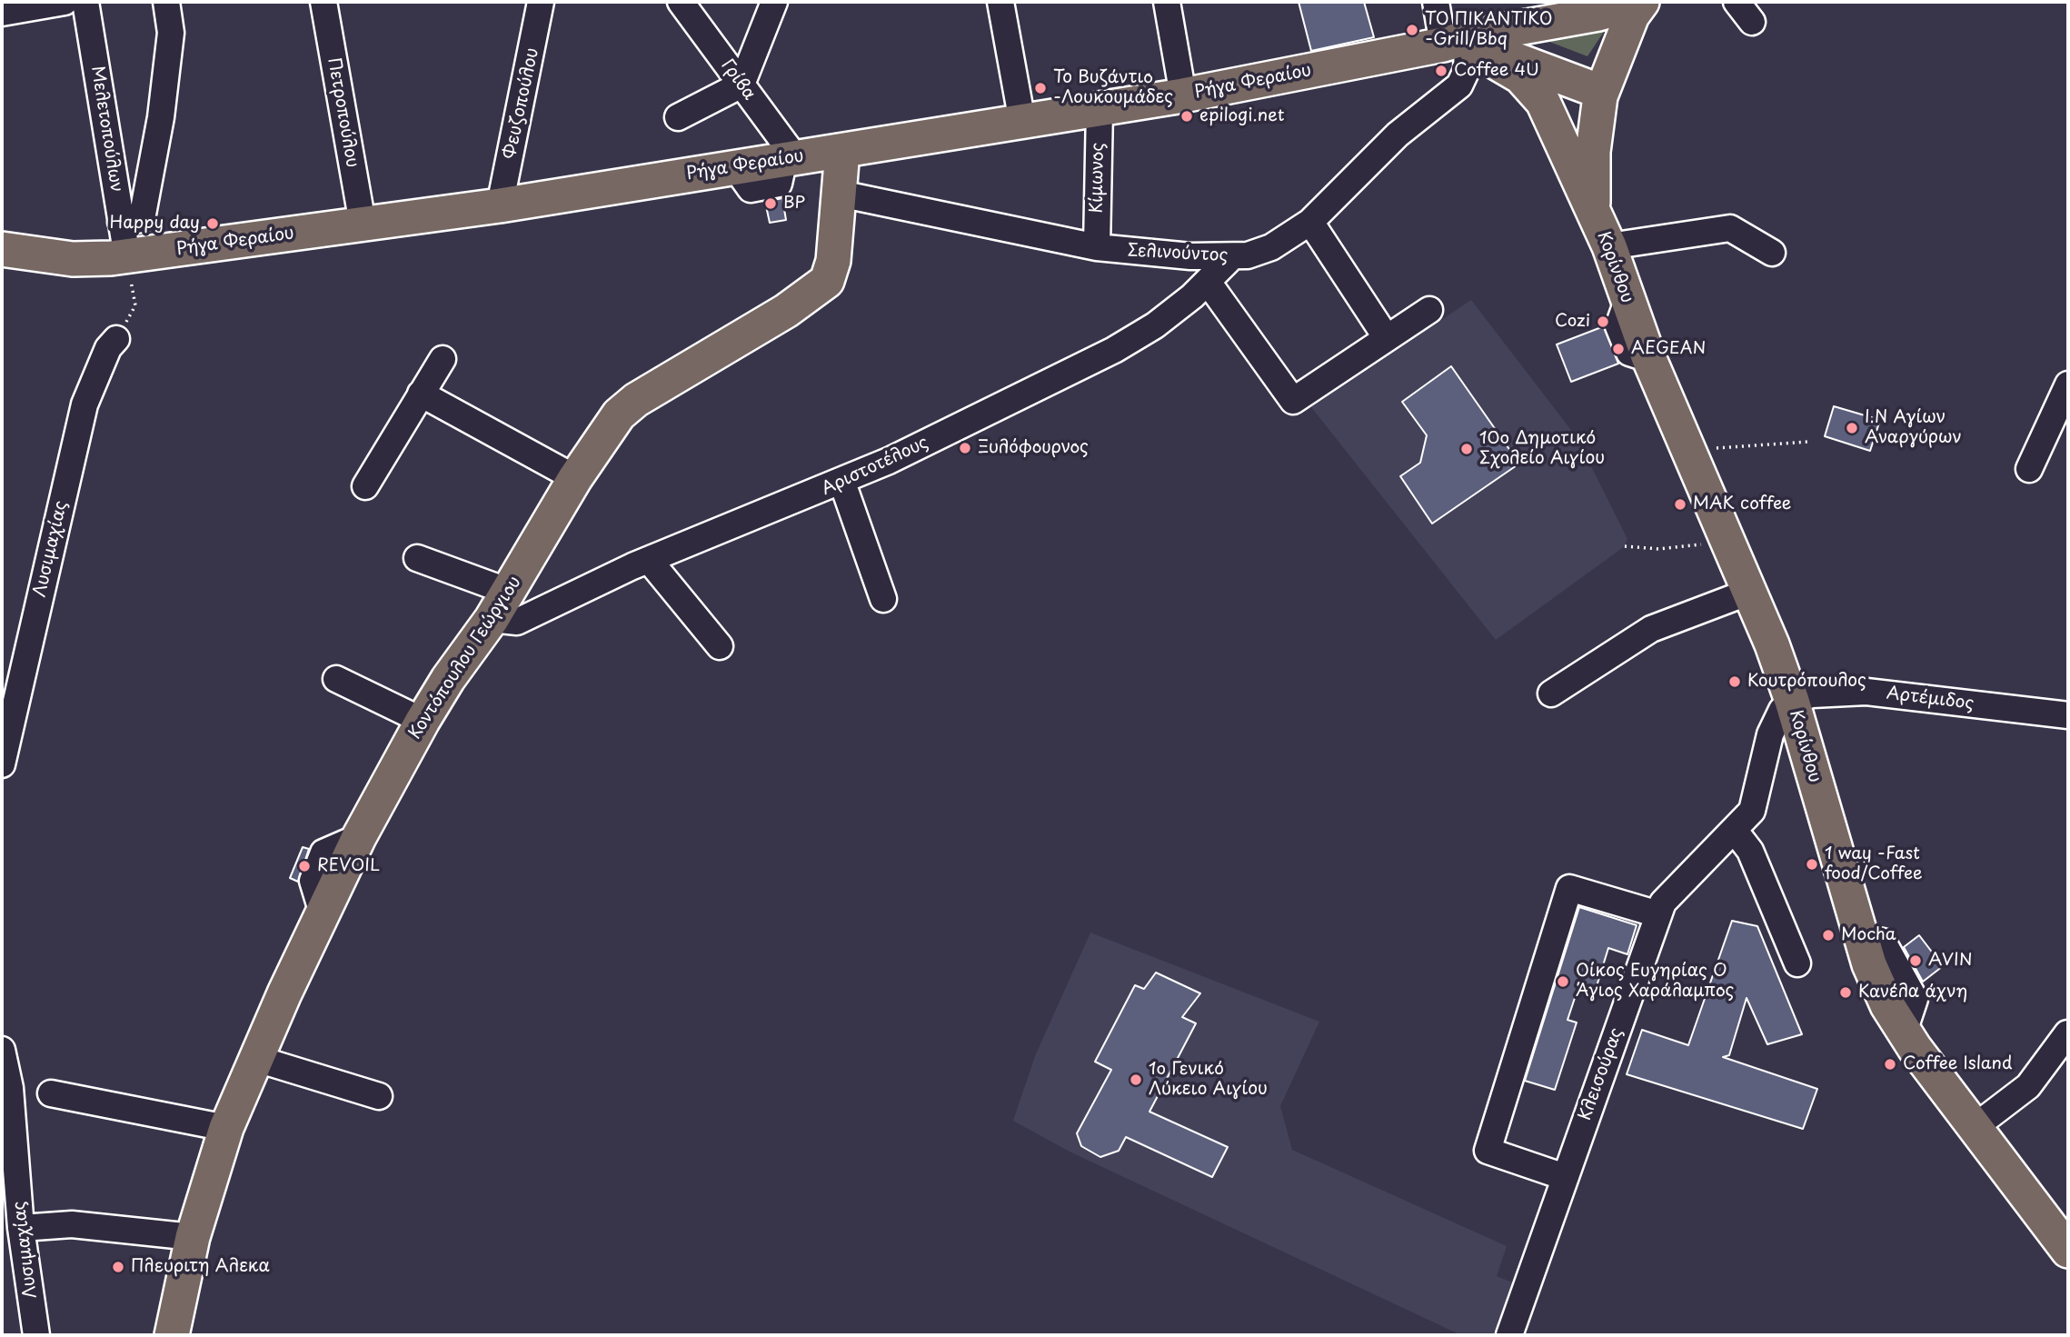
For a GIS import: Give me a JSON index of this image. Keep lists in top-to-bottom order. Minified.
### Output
{"streets":{"main road":["Ρήγα Φεραίου","Κορίνθου","Κοντόπουλου Γεώργιου"],"street":["Γρίβα","Φευζοπούλου","Πετροπούλου","Μελετοπούλων","Κίμωνος","Σελινούντος","Αριστοτέλους","Λυσιμαχίας","Αρτέμιδος","Κλεισούρας"]},"crossings":[["Γρίβα","Ρήγα Φεραίου"],["Ρήγα Φεραίου","Φευζοπούλου"],["Ρήγα Φεραίου","Πετροπούλου"],["Ρήγα Φεραίου","Μελετοπούλων"],["Ρήγα Φεραίου","Κίμωνος"],["Ρήγα Φεραίου","Σελινούντος"],["Ρήγα Φεραίου","Κορίνθου"],["Ρήγα Φεραίου","Κοντόπουλου Γεώργιου"],["Κίμωνος","Σελινούντος"],["Σελινούντος","Κορίνθου"],["Σελινούντος","Αριστοτέλους"],["Σελινούντος","Κοντόπουλου Γεώργιου"],["Κορίνθου","Αρτέμιδος"],["Κορίνθου","Κλεισούρας"],["Αριστοτέλους","Κοντόπουλου Γεώργιου"],["Αρτέμιδος","Κλεισούρας"]],"places":["ΤΟ ΠΙΚΑΝΤΙΚΟ -Grill/Bbq","Coffee 4U","Το Βυζάντιο -Λουκουμάδες","epilogi.net","BP","Happy day","Cozi","AEGEAN","Ι.Ν Αγίων Αναργύρων","Ξυλόφουρνος","10o Δημοτικό Σχολείο Αιγίου","ΜΑΚ coffee","Κουτρόπουλος","1 way -Fast food/Coffee","REVOIL","Mocha","AVIN","Οίκος Ευγηρίας Ο Άγιος Χαράλαμπος","Κανέλα άχνη","Coffee Island","1o Γενικό Λύκειο Αιγίου","Πλευριτη Αλεκα"]}
